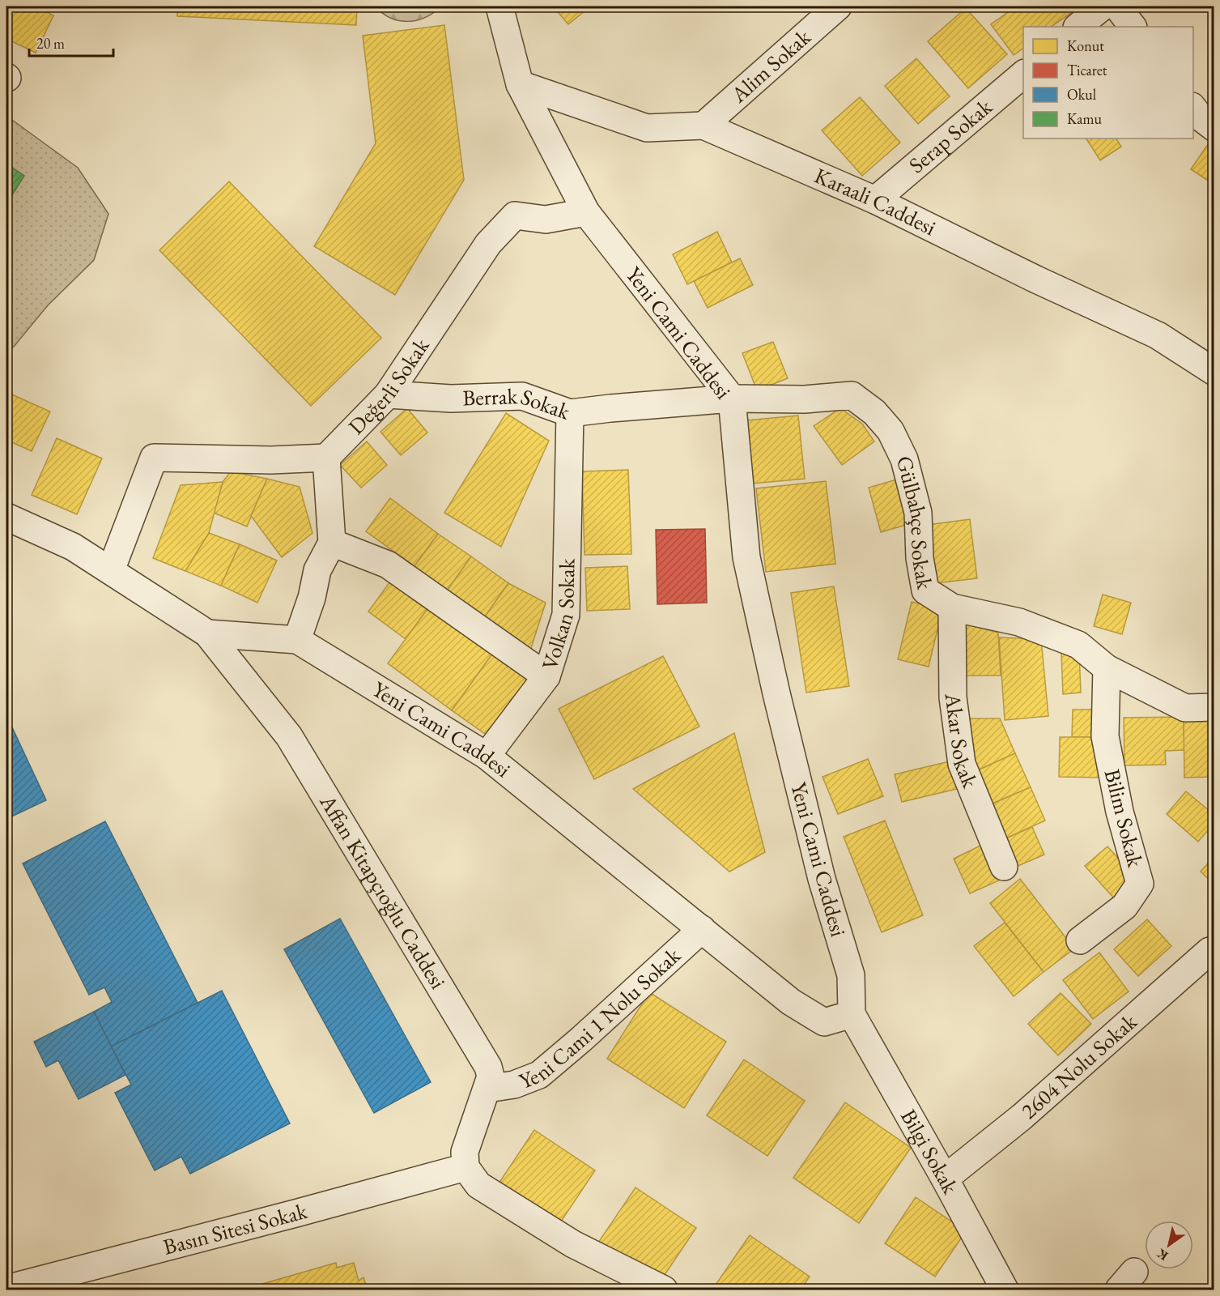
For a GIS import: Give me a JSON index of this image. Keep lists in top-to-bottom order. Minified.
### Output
{"streets":{"street":["Alim Sokak","Serap Sokak","Karaali Caddesi","Yeni Cami Caddesi","Değerli Sokak","Berrak Sokak","Gülbahçe Sokak","Volkan Sokak","Akar Sokak","Bilim Sokak","Affan Kitapçıoğlu Caddesi","Yeni Cami 1 Nolu Sokak","2604 Nolu Sokak","Bilgi Sokak","Basın Sitesi Sokak"]},"crossings":[["Alim Sokak","Karaali Caddesi"],["Serap Sokak","Karaali Caddesi"],["Karaali Caddesi","Yeni Cami Caddesi"],["Yeni Cami Caddesi","Değerli Sokak"],["Yeni Cami Caddesi","Berrak Sokak"],["Yeni Cami Caddesi","Gülbahçe Sokak"],["Yeni Cami Caddesi","Affan Kitapçıoğlu Caddesi"],["Yeni Cami Caddesi","Yeni Cami 1 Nolu Sokak"],["Yeni Cami Caddesi","Bilgi Sokak"],["Değerli Sokak","Berrak Sokak"],["Berrak Sokak","Gülbahçe Sokak"],["Berrak Sokak","Volkan Sokak"],["Gülbahçe Sokak","Akar Sokak"],["Gülbahçe Sokak","Bilim Sokak"],["Affan Kitapçıoğlu Caddesi","Yeni Cami 1 Nolu Sokak"],["Affan Kitapçıoğlu Caddesi","Basın Sitesi Sokak"],["2604 Nolu Sokak","Bilgi Sokak"]],"legend":["Konut","Ticaret","Okul","Kamu"],"scale_bar":"20 m","north":"bottom left"}
